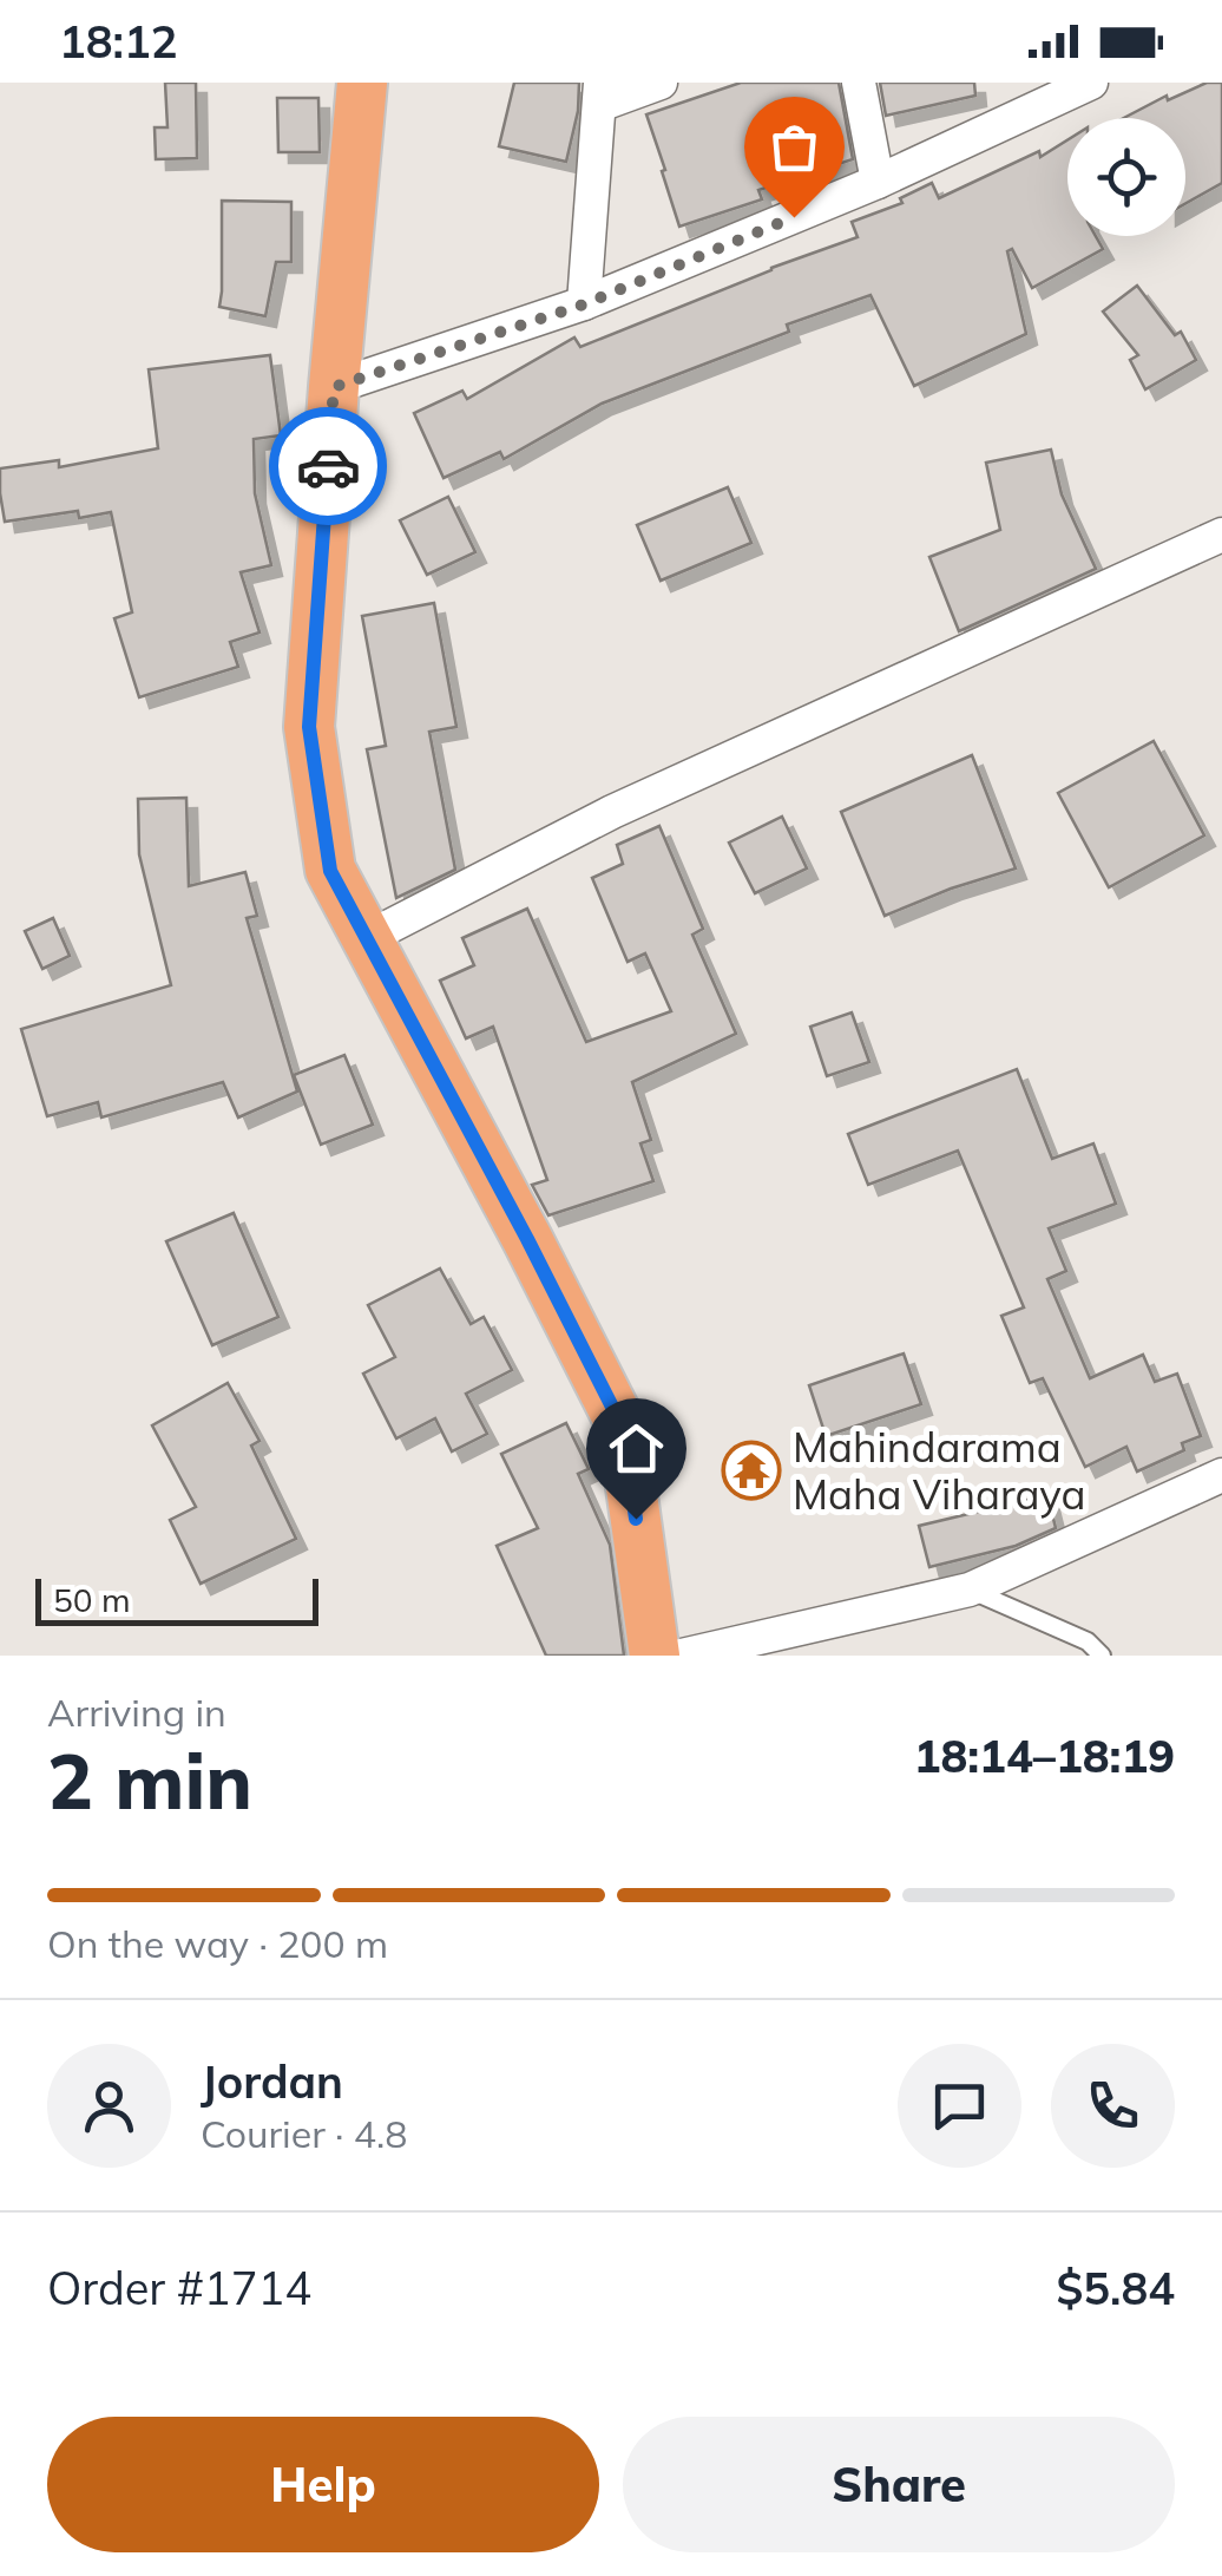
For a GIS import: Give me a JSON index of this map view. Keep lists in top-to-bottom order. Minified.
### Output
{"places":{"temple":["Mahindarama Maha Viharaya"]},"scale_bar":"50 m","page":{"status":"18:12","scale":"50 m","heading":["2 min","Arriving in","18:14–18:19"],"panel":["Jordan","Courier · 4.8","Order #1714","$5.84"],"bar":"On the way · 200 m","buttons":["Help","Share"]}}
